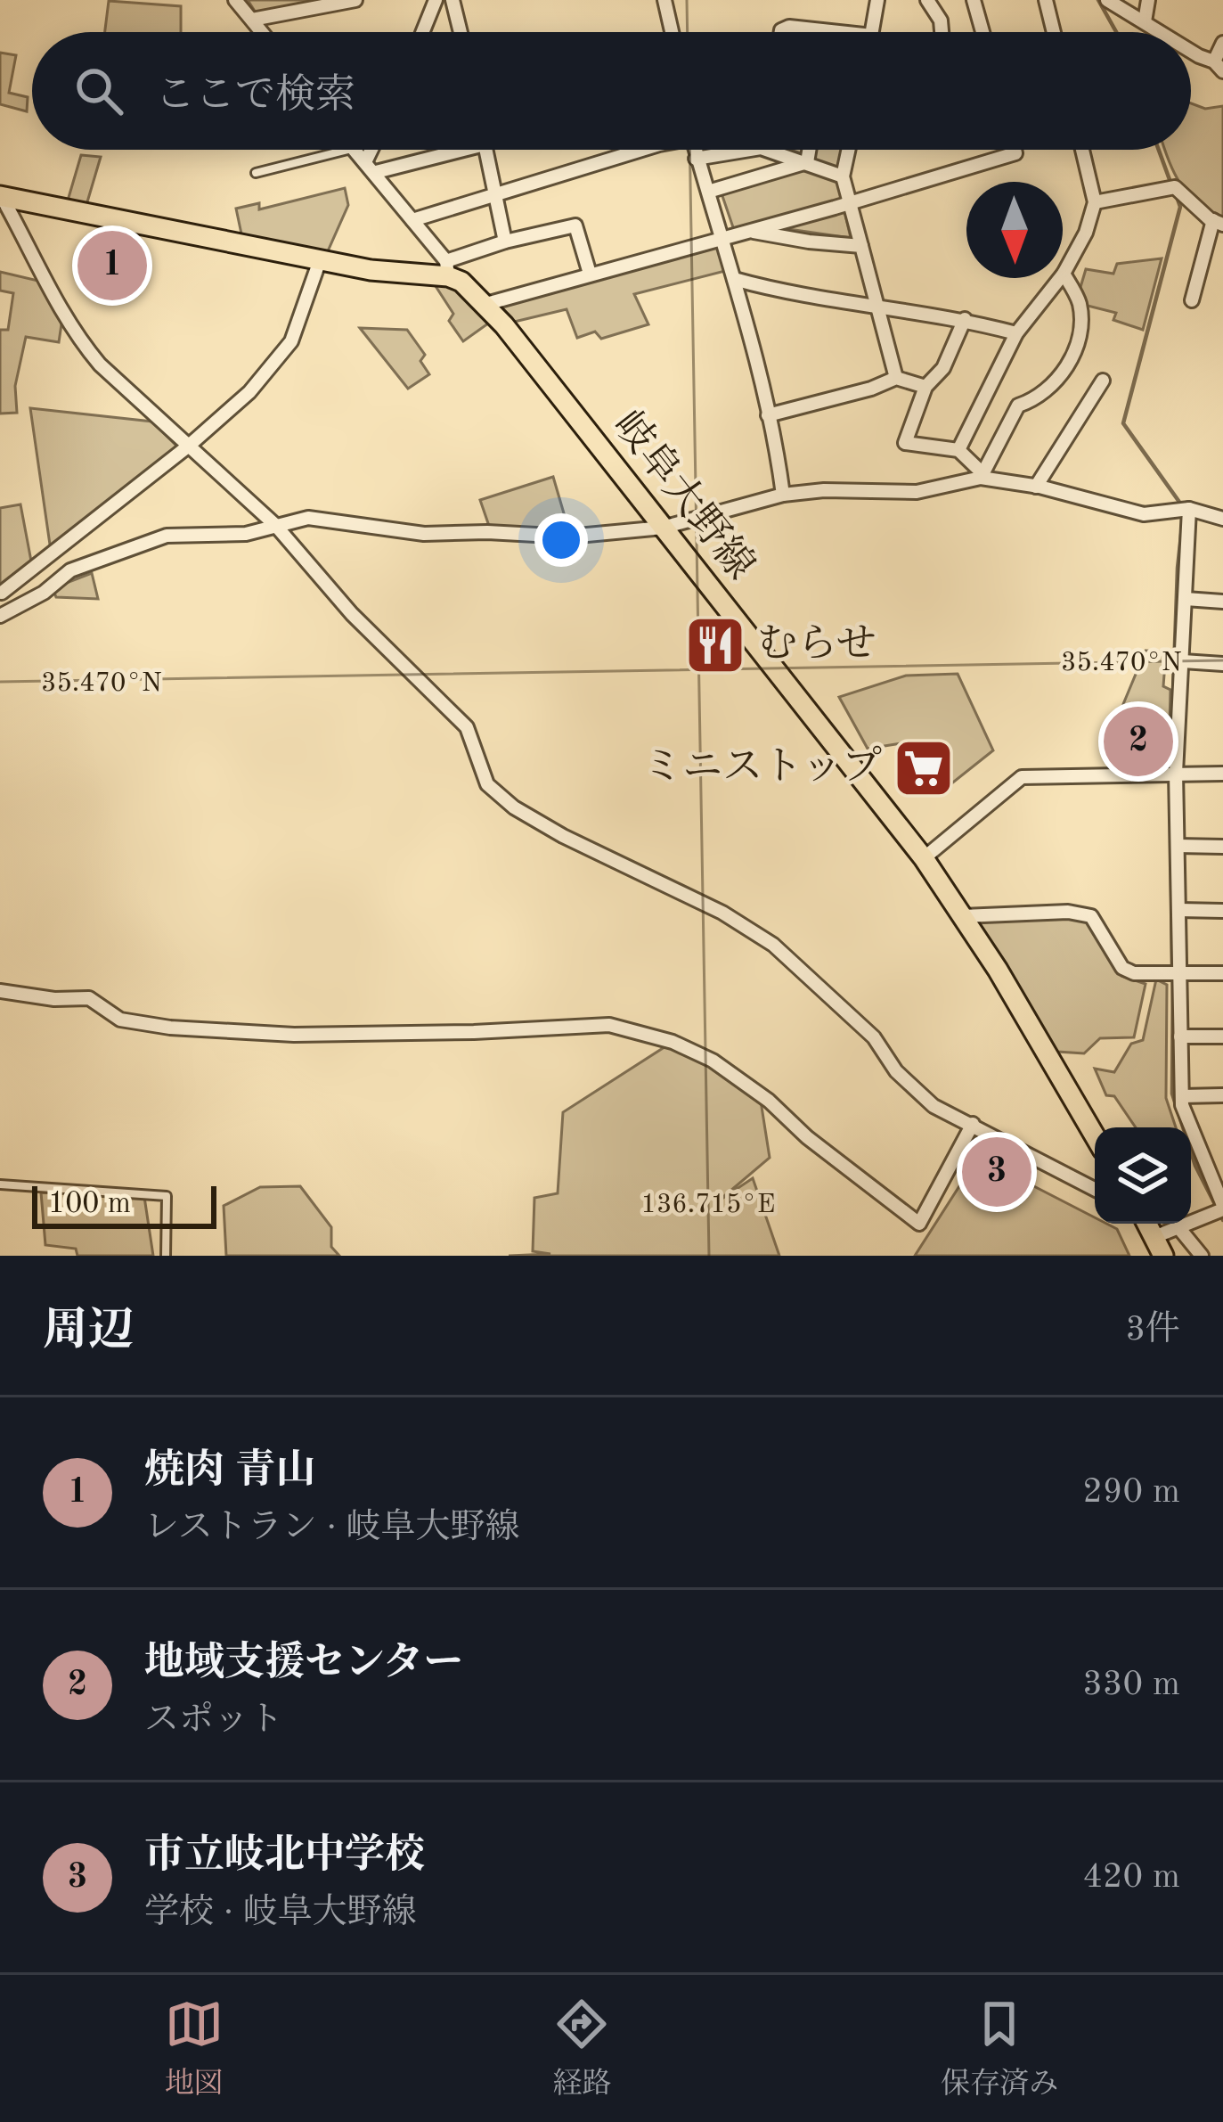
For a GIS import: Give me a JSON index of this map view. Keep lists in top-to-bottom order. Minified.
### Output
{"streets":{"main road":["岐阜大野線"]},"places":{"restaurant":["むらせ"],"supermarket":["ミニストップ"]},"scale_bar":"100 m","north":"bottom","page":{"search":"ここで検索","pins":["1","2","3"],"scale":"100 m","heading":["周辺","3件"],"list":[{"mark":"1","name":"焼肉 青山","note":"レストラン · 岐阜大野線","value":"290 m"},{"mark":"2","name":"地域支援センター","note":"スポット","value":"330 m"},{"mark":"3","name":"市立岐北中学校","note":"学校 · 岐阜大野線","value":"420 m"}],"nav":["地図","経路","保存済み"]},"coordinates":["35.470°N","136.715°E"]}
